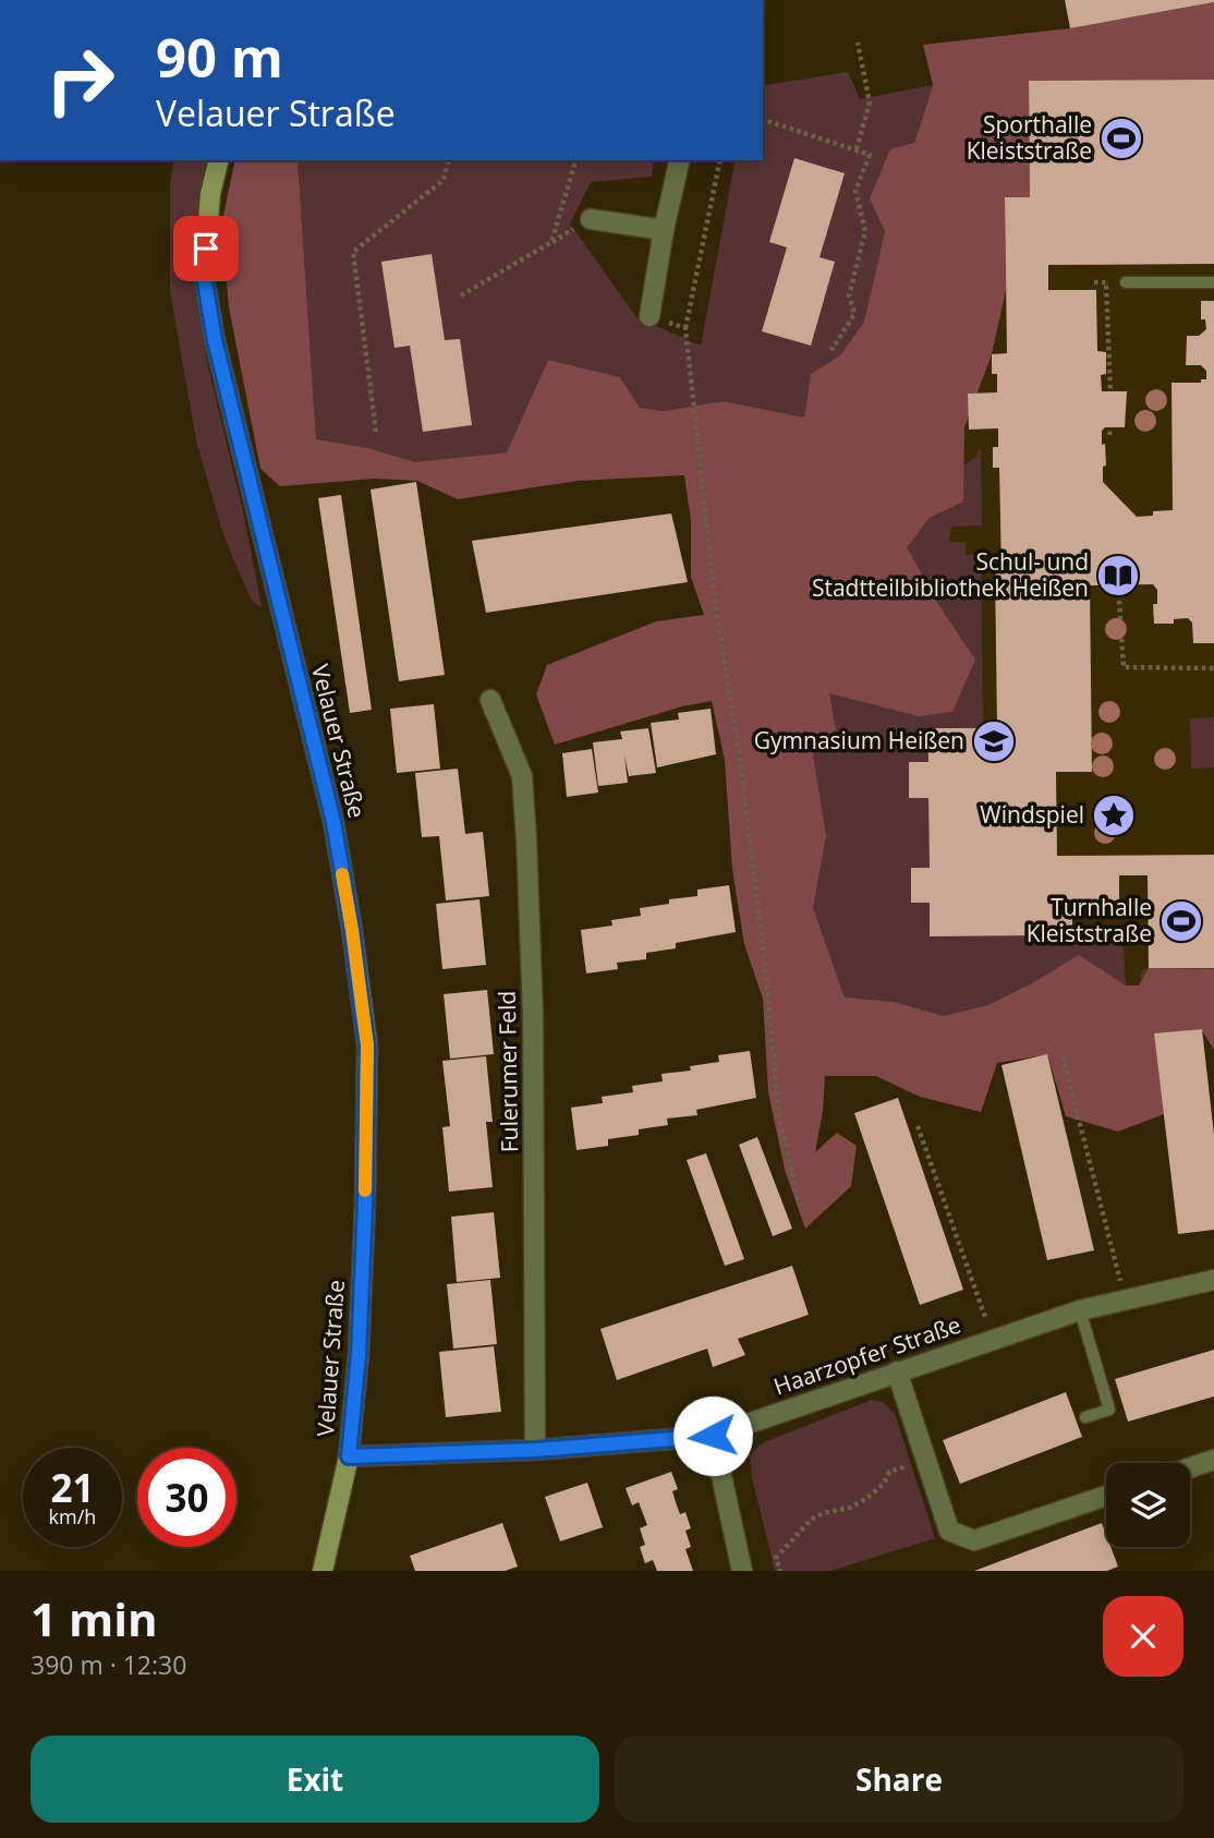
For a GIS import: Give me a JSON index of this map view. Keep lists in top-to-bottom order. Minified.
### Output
{"streets":{"main road":["Velauer Straße"],"street":["Fulerumer Feld","Haarzopfer Straße"]},"crossings":[["Velauer Straße","Haarzopfer Straße"],["Fulerumer Feld","Haarzopfer Straße"]],"places":{"sports":["Sporthalle Kleiststraße","Turnhalle Kleiststraße"],"library":["Schul- und Stadtteilbibliothek Heißen"],"school or university":["Gymnasium Heißen"],"place":["Windspiel"]},"page":{"turn":["90 m","Velauer Straße"],"speed":"21 km/h","limit":"30","heading":["1 min","390 m · 12:30"],"buttons":["Exit","Share"]}}
